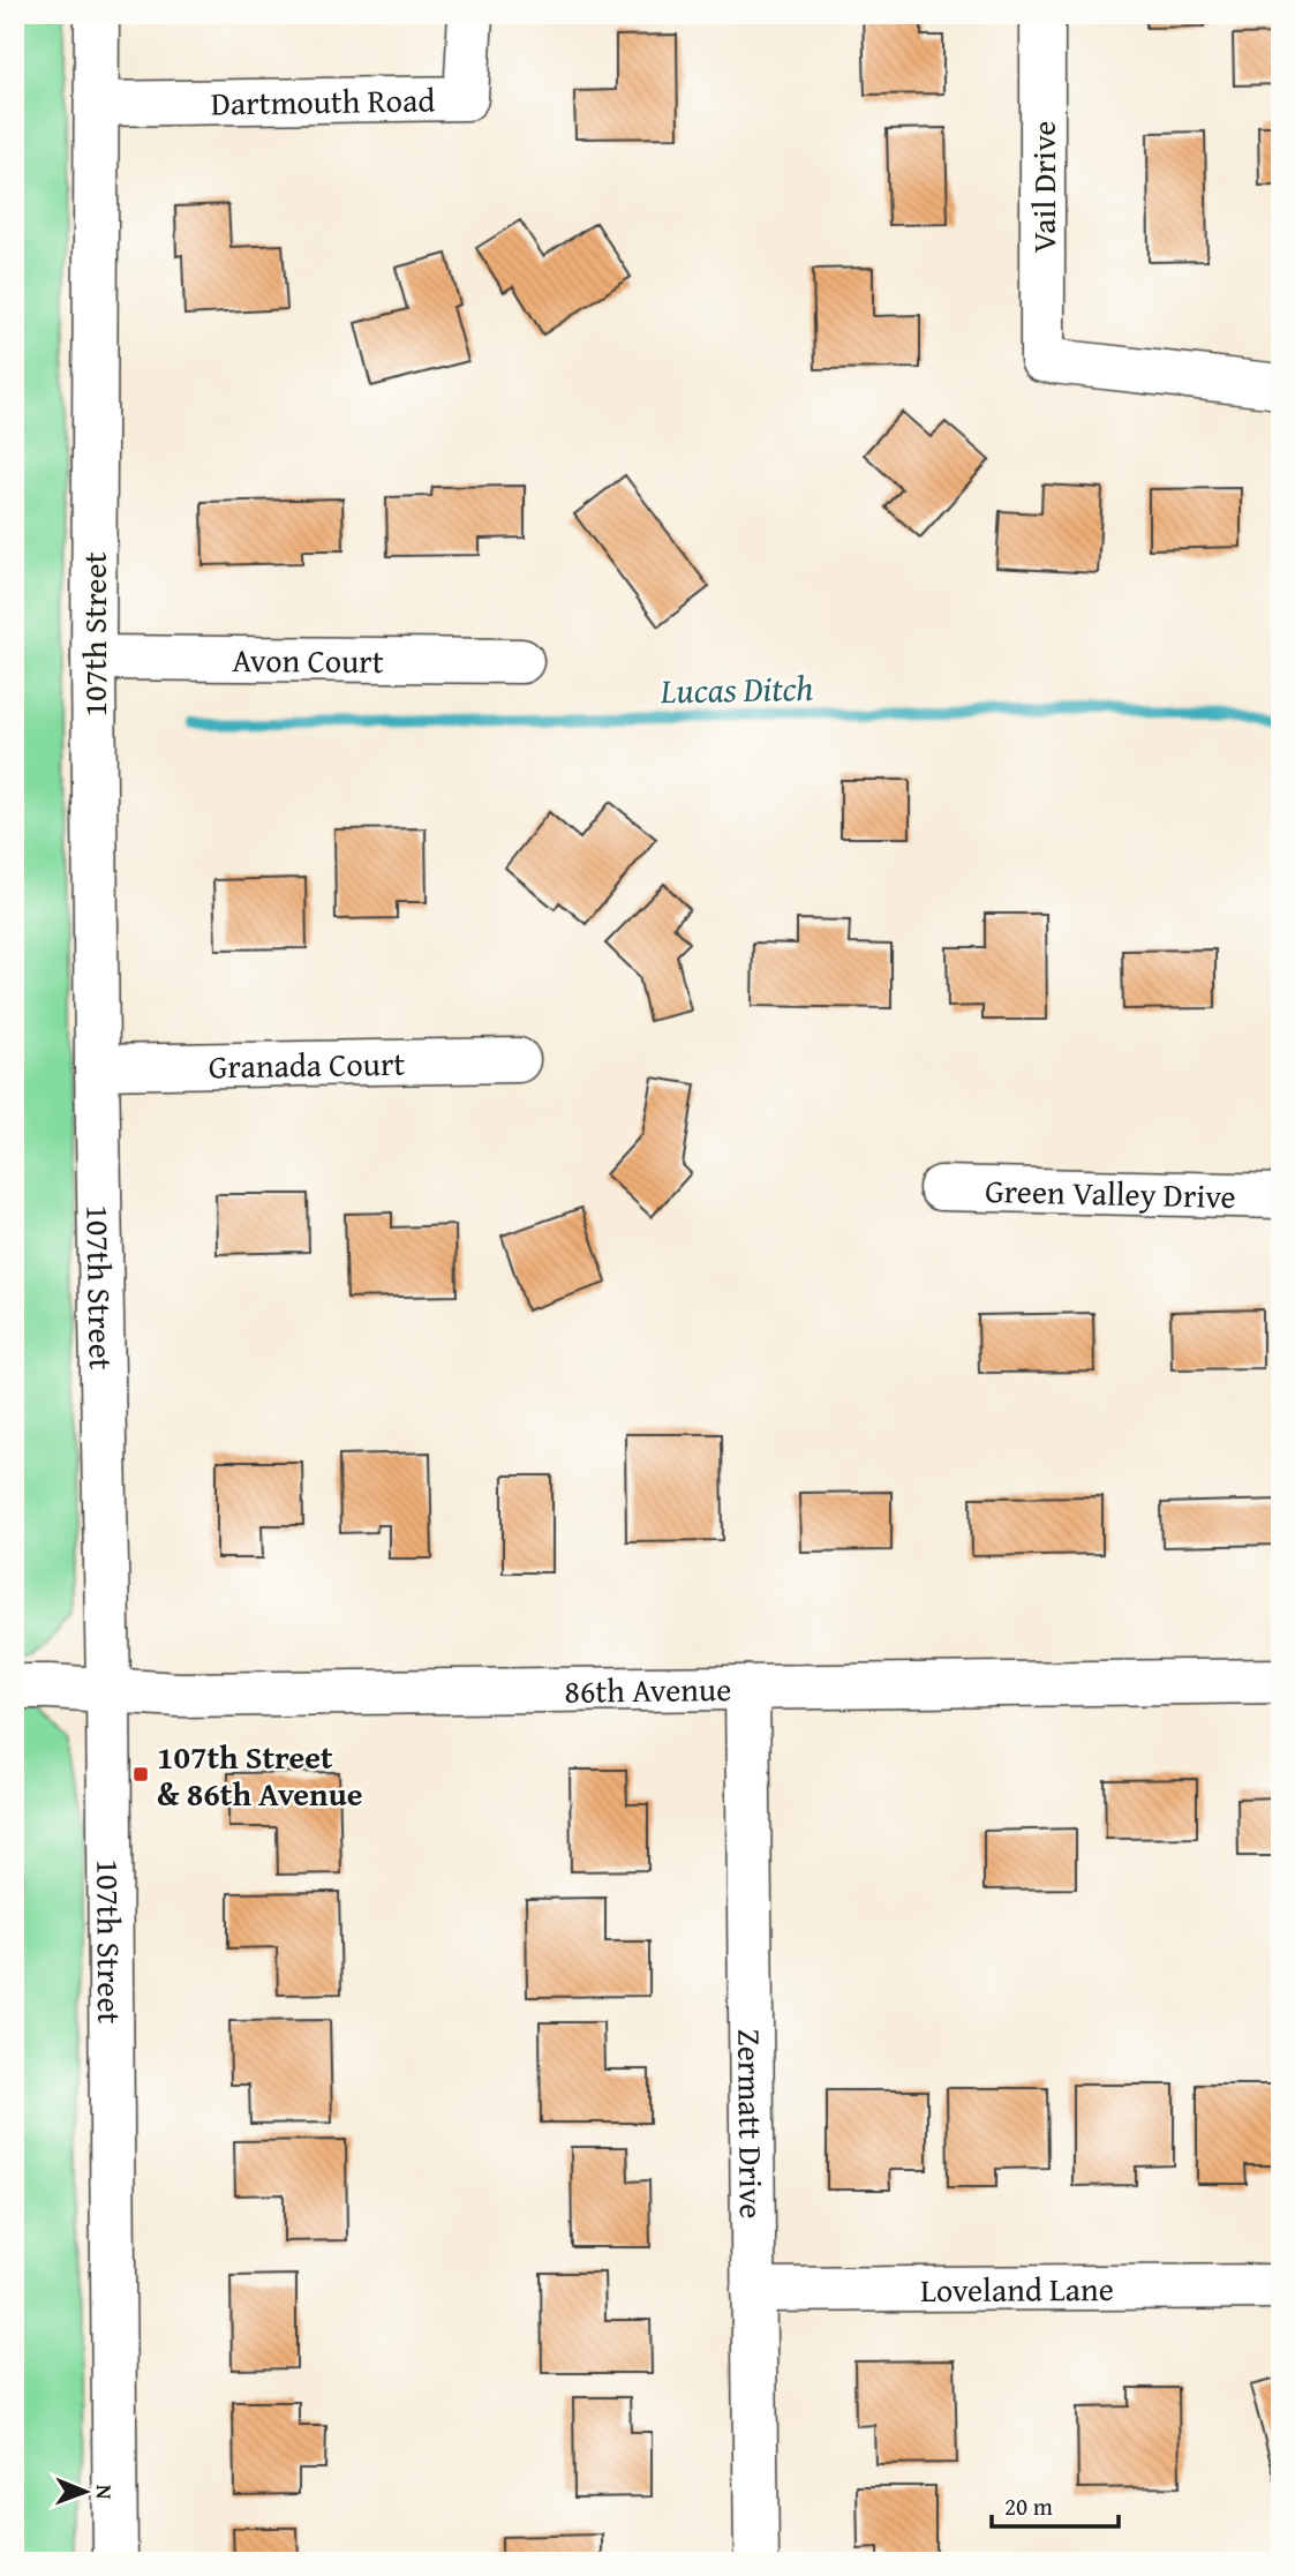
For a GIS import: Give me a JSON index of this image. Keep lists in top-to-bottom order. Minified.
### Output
{"streets":{"street":["Dartmouth Road","Vail Drive","107th Street","Avon Court","Granada Court","Green Valley Drive","86th Avenue","Zermatt Drive","Loveland Lane"]},"crossings":[["Dartmouth Road","107th Street"],["107th Street","Avon Court"],["107th Street","Granada Court"],["107th Street","86th Avenue"],["86th Avenue","Zermatt Drive"],["Zermatt Drive","Loveland Lane"]],"water":["Lucas Ditch"],"places":{"transit":["107th Street & 86th Avenue"]},"scale_bar":"20 m","north":"right"}
